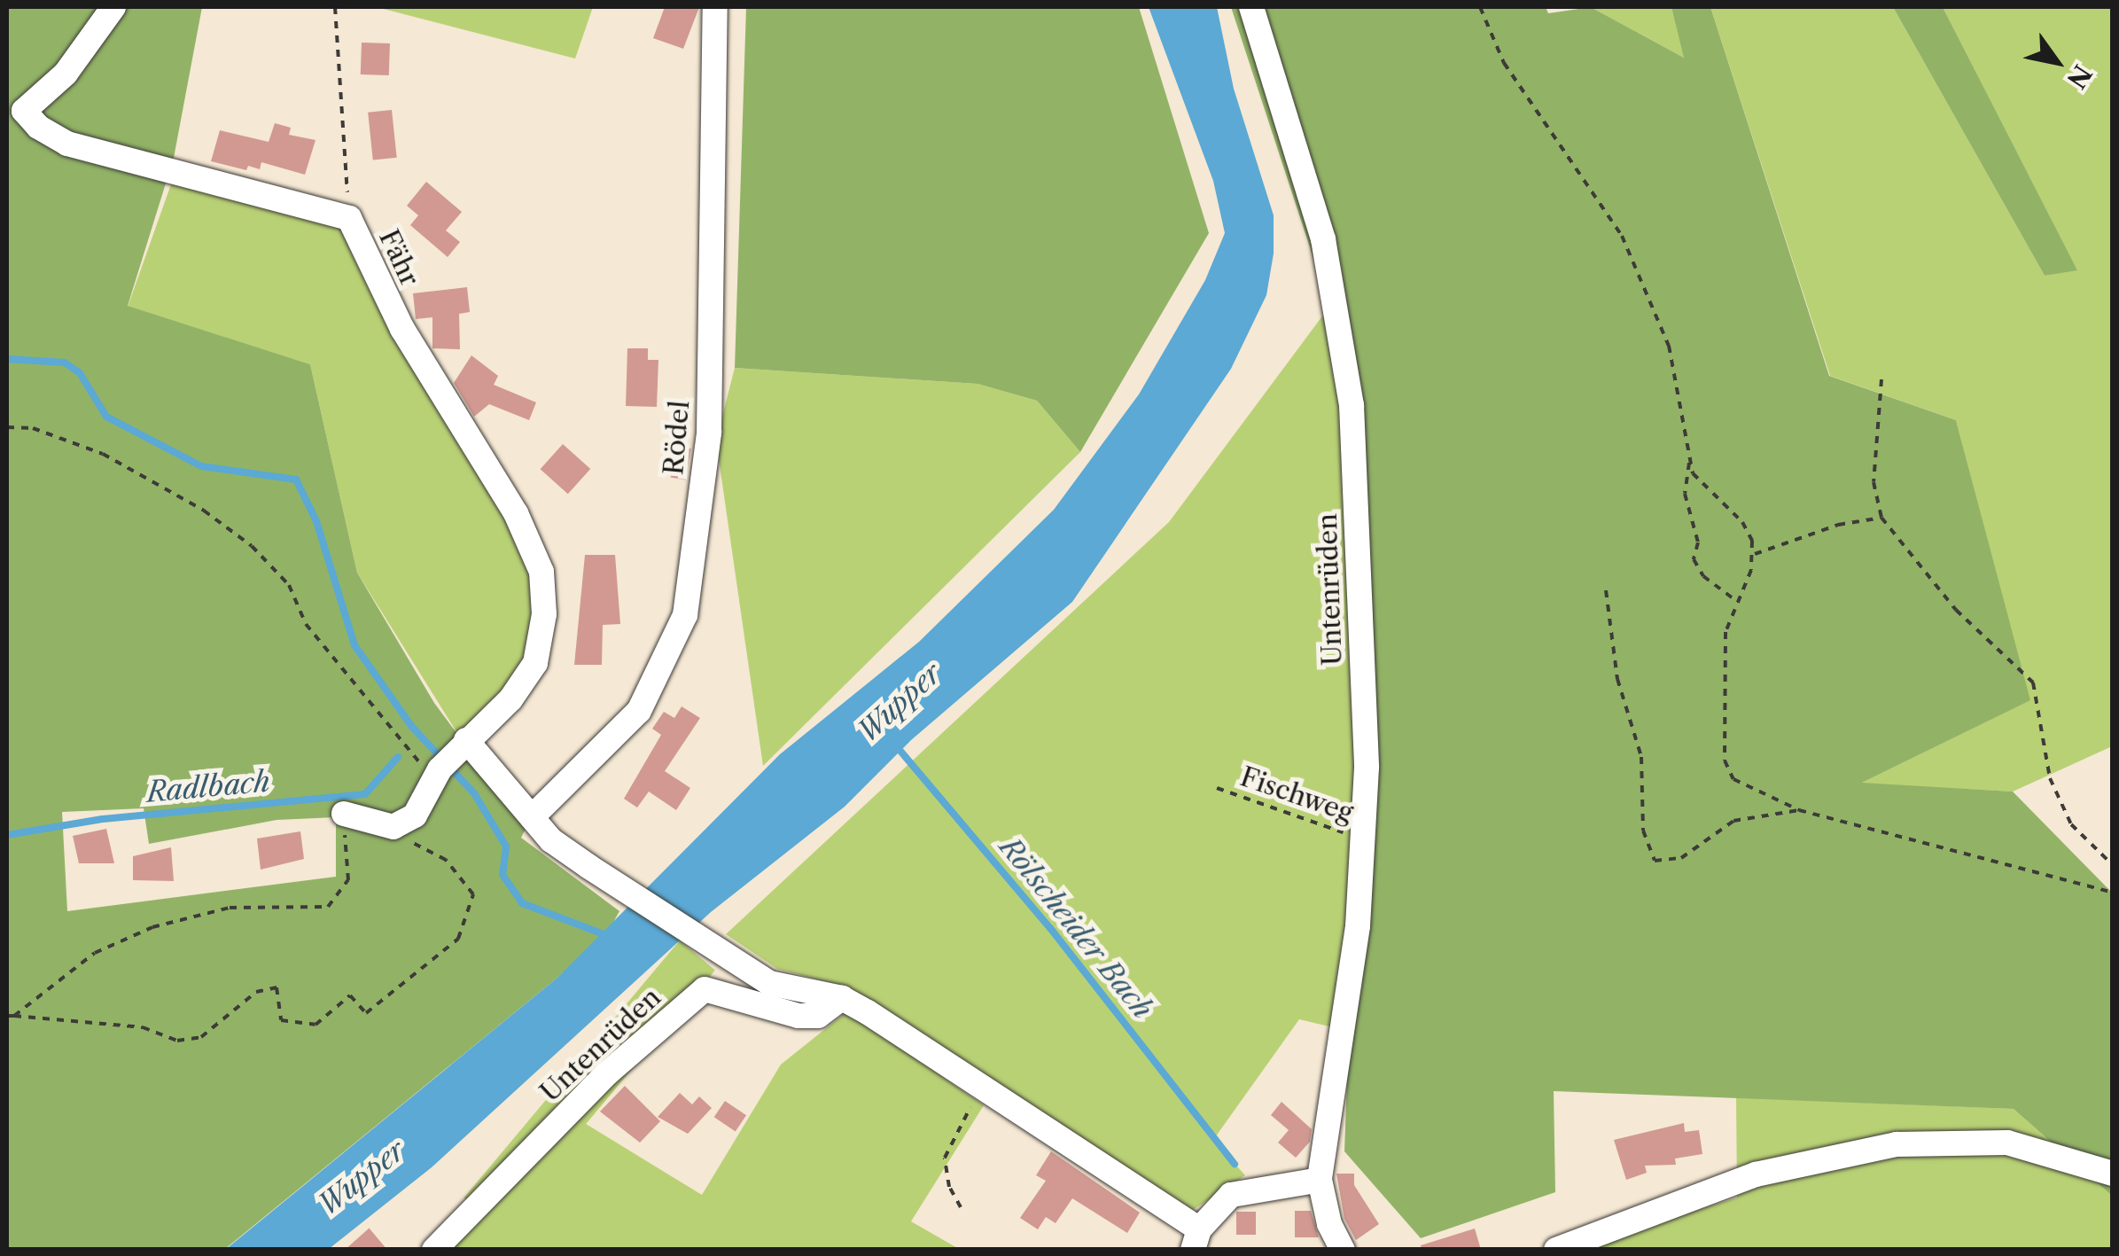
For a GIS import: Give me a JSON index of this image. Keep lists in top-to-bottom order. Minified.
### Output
{"streets":{"street":["Fähr","Rödel","Untenrüden"],"path":["Fischweg"]},"crossings":[["Untenrüden","Fischweg"]],"water":["Wupper","Radlbach","Rölscheider Bach"],"north":"bottom right"}
